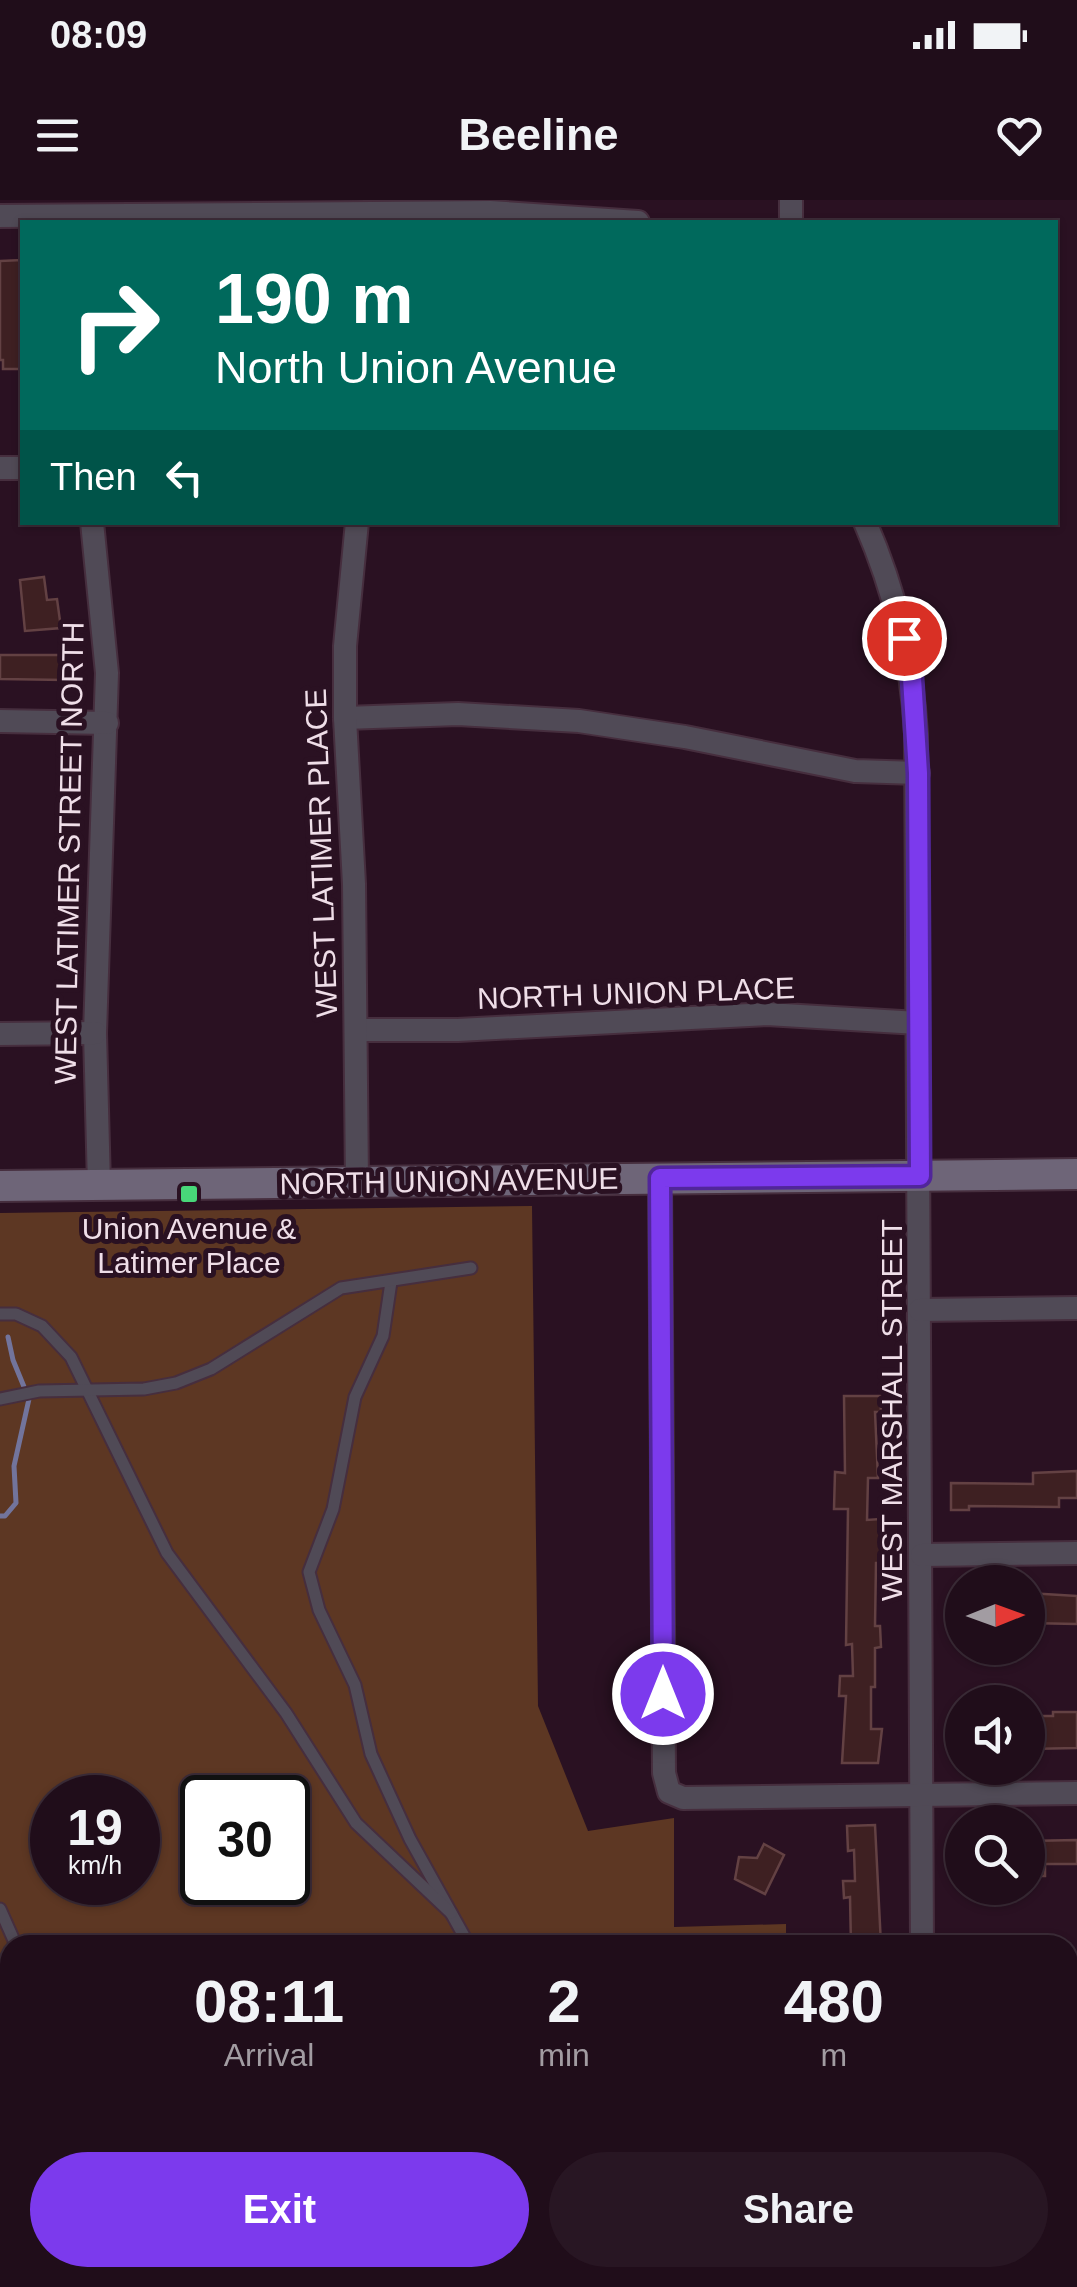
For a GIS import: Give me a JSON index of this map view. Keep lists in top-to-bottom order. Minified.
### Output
{"streets":{"street":["WEST LATIMER STREET NORTH","WEST LATIMER PLACE","NORTH UNION PLACE","NORTH UNION AVENUE","WEST MARSHALL STREET"]},"crossings":[["WEST LATIMER STREET NORTH","NORTH UNION AVENUE"],["WEST LATIMER PLACE","NORTH UNION PLACE"],["WEST LATIMER PLACE","NORTH UNION AVENUE"],["NORTH UNION PLACE","WEST MARSHALL STREET"],["NORTH UNION AVENUE","WEST MARSHALL STREET"]],"places":{"transit":["Union Avenue & Latimer Place"]},"north":"right","page":{"status":"08:09","header":"Beeline","turn":["190 m","North Union Avenue"],"then":"Then","speed":"19 km/h","limit":"30","eta":["08:11","Arrival","2","min","480","m"],"buttons":["Exit","Share"]}}
